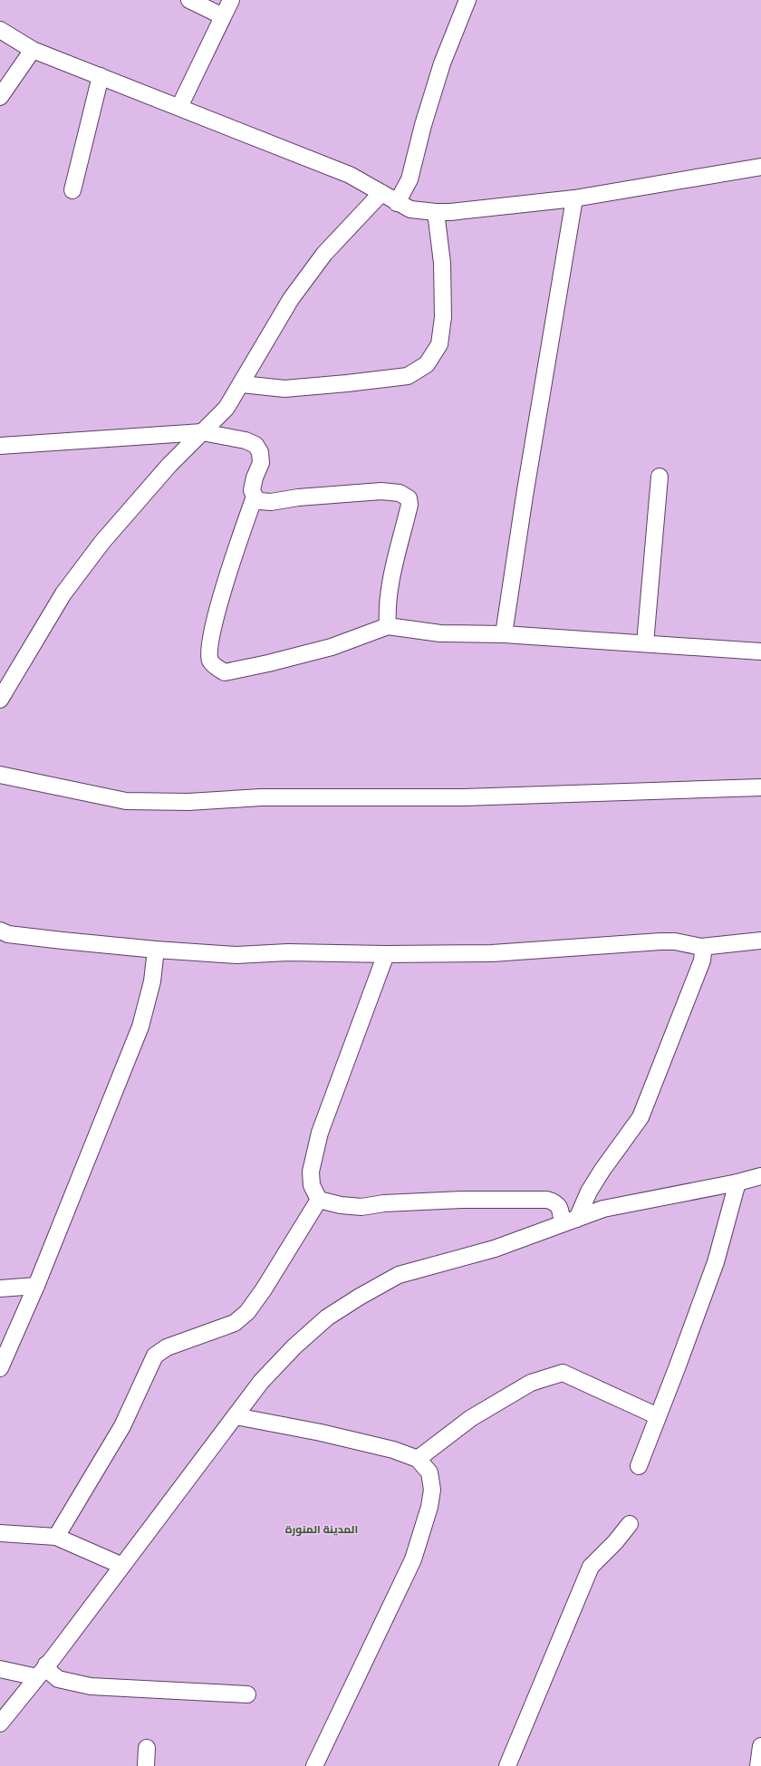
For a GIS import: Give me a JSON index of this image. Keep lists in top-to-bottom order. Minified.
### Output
{"districts":["المدينة المنورة"]}
